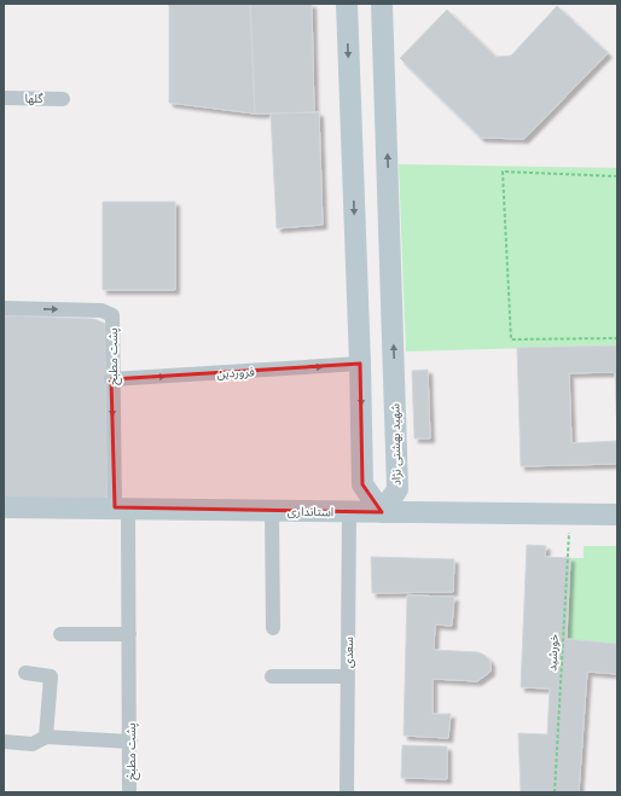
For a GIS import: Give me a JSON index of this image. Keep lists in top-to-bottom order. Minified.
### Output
{"streets":{"main road":["شهید بهشتی نژاد","استانداری"],"street":["گلها","پشت مطبخ","فروردین","سعدی"],"path":["خورشید"]},"crossings":[["پشت مطبخ","فروردین"],["پشت مطبخ","استانداری"],["شهید بهشتی نژاد","استانداری"],["استانداری","سعدی"],["استانداری","خورشید"]],"one_way":["فروردین"]}
